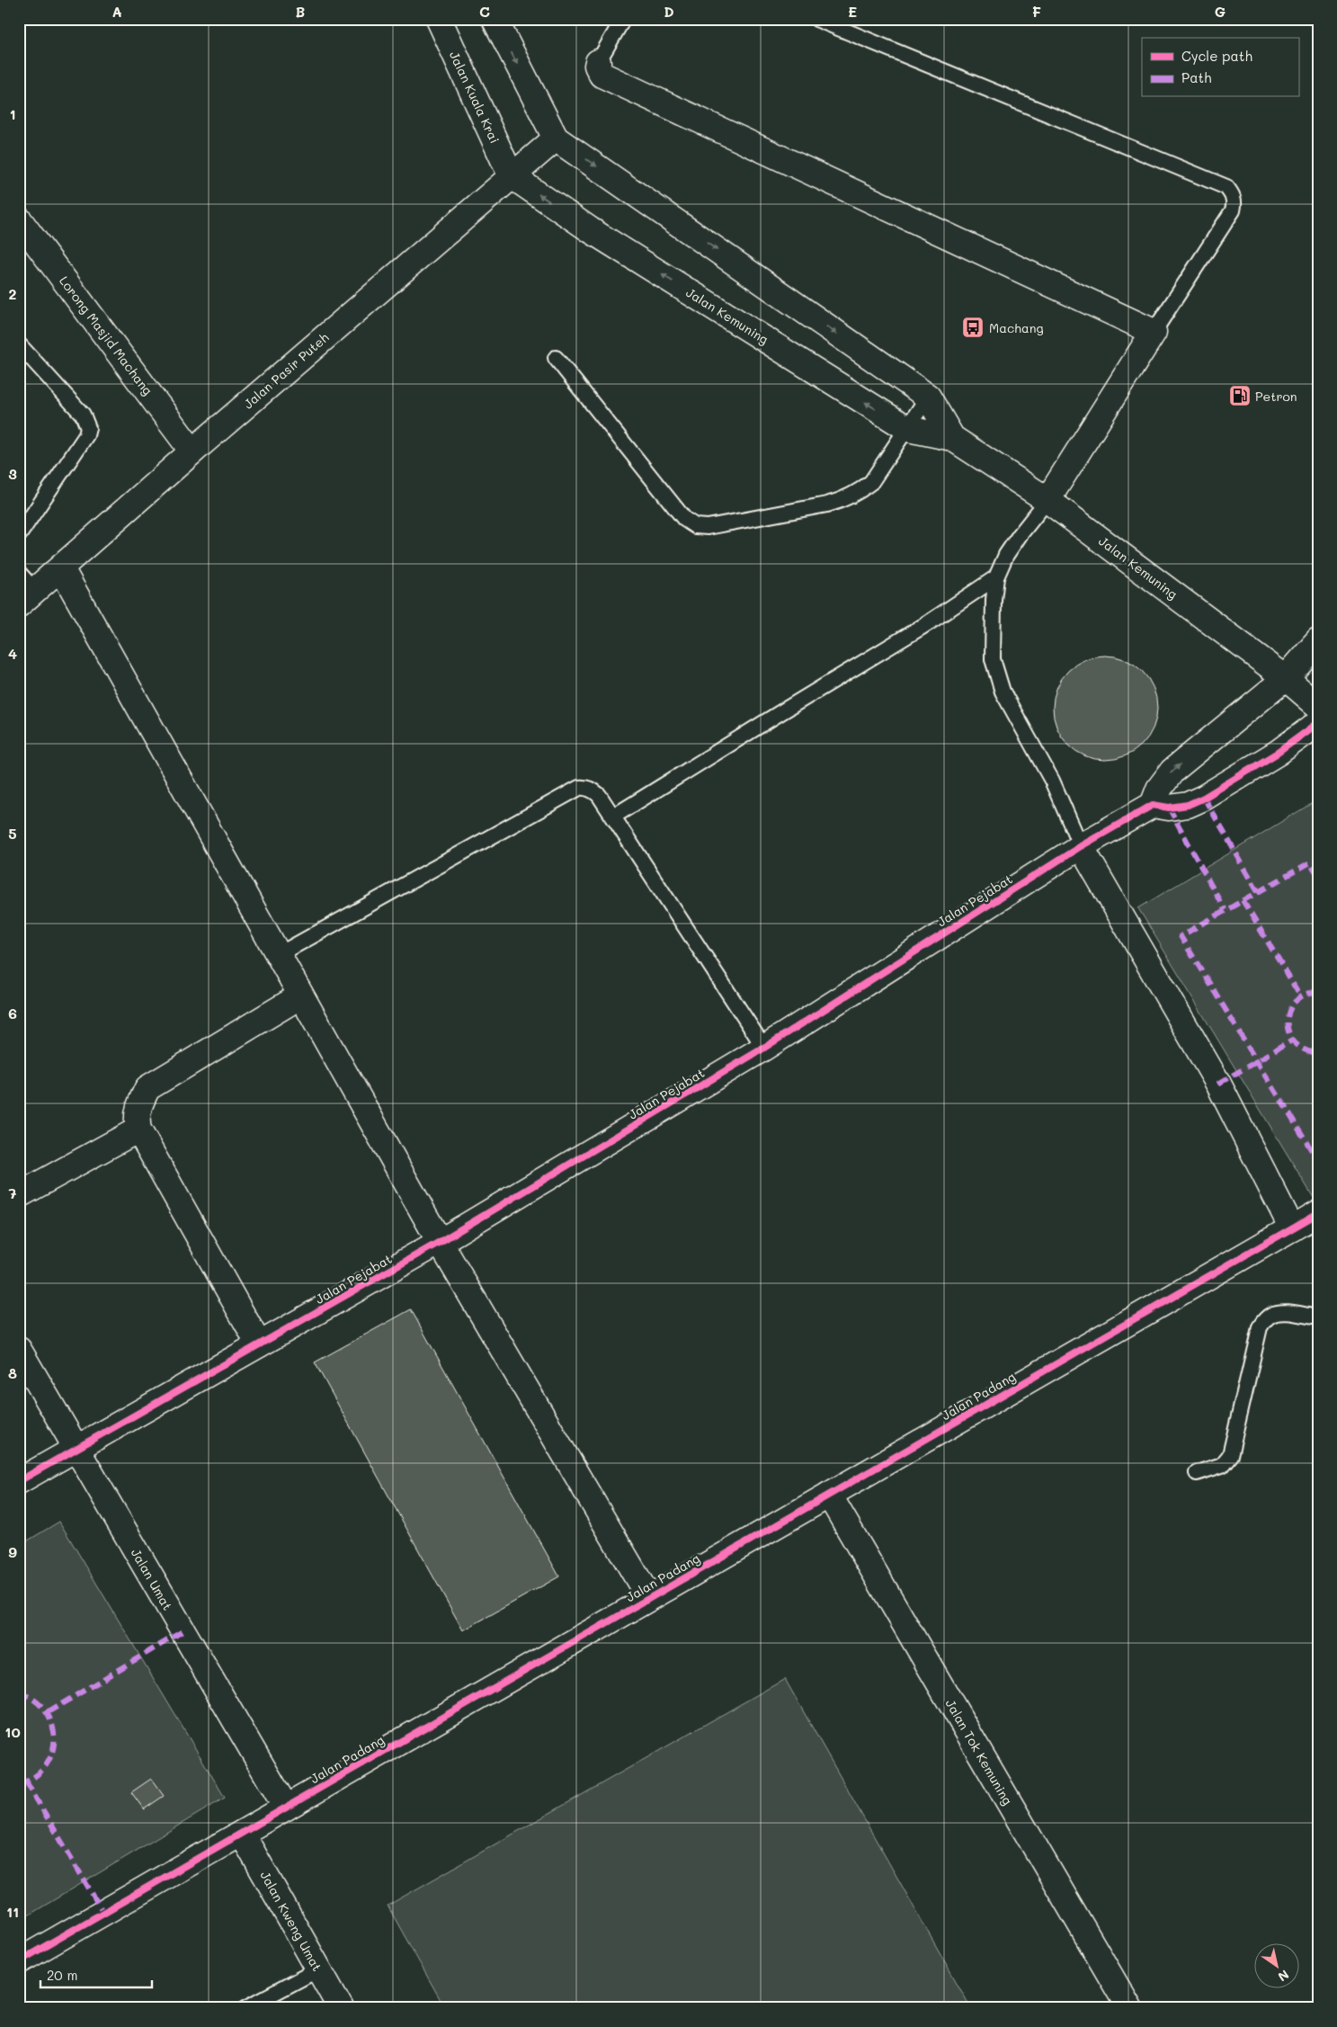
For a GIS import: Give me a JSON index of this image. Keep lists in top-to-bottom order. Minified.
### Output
{"streets":{"street":["Jalan Kuala Krai","Jalan Kemuning","Lorong Masjid Machang","Jalan Pasir Puteh","Jalan Pejabat","Jalan Padang","Jalan Umat","Jalan Tok Kemuning","Jalan Kweng Umat"]},"crossings":[["Jalan Kuala Krai","Jalan Kemuning"],["Jalan Kuala Krai","Jalan Pasir Puteh"],["Jalan Kemuning","Jalan Pasir Puteh"],["Lorong Masjid Machang","Jalan Pasir Puteh"],["Jalan Pejabat","Jalan Umat"],["Jalan Padang","Jalan Umat"],["Jalan Padang","Jalan Tok Kemuning"],["Jalan Padang","Jalan Kweng Umat"]],"places":{"bus stop":["Machang"],"fuel station":["Petron"]},"legend":["Cycle path","Path"],"scale_bar":"20 m","north":"bottom right","grid":{"columns":["A","B","C","D","E","F","G"],"rows":["1","2","3","4","5","6","7","8","9","10","11"]}}
